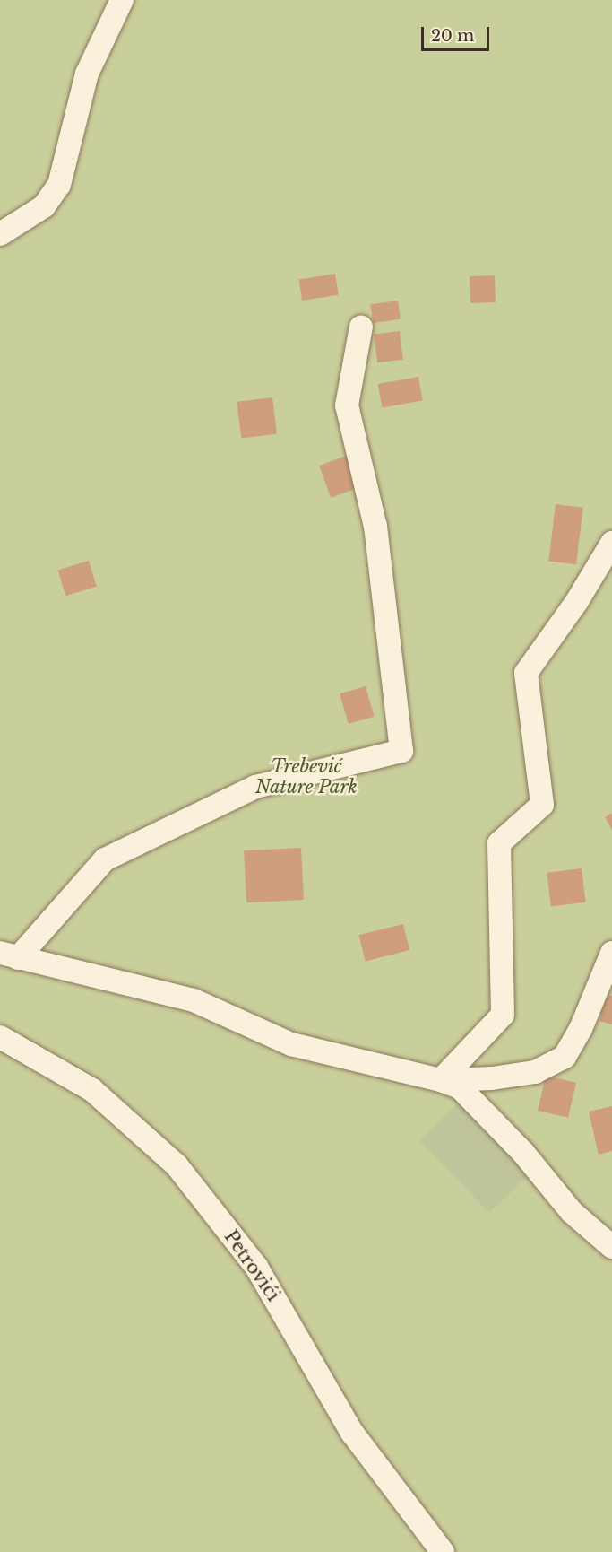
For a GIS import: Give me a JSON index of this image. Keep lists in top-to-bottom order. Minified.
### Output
{"streets":{"street":["Petrovići"]},"parks":["Trebević Nature Park"],"scale_bar":"20 m"}
